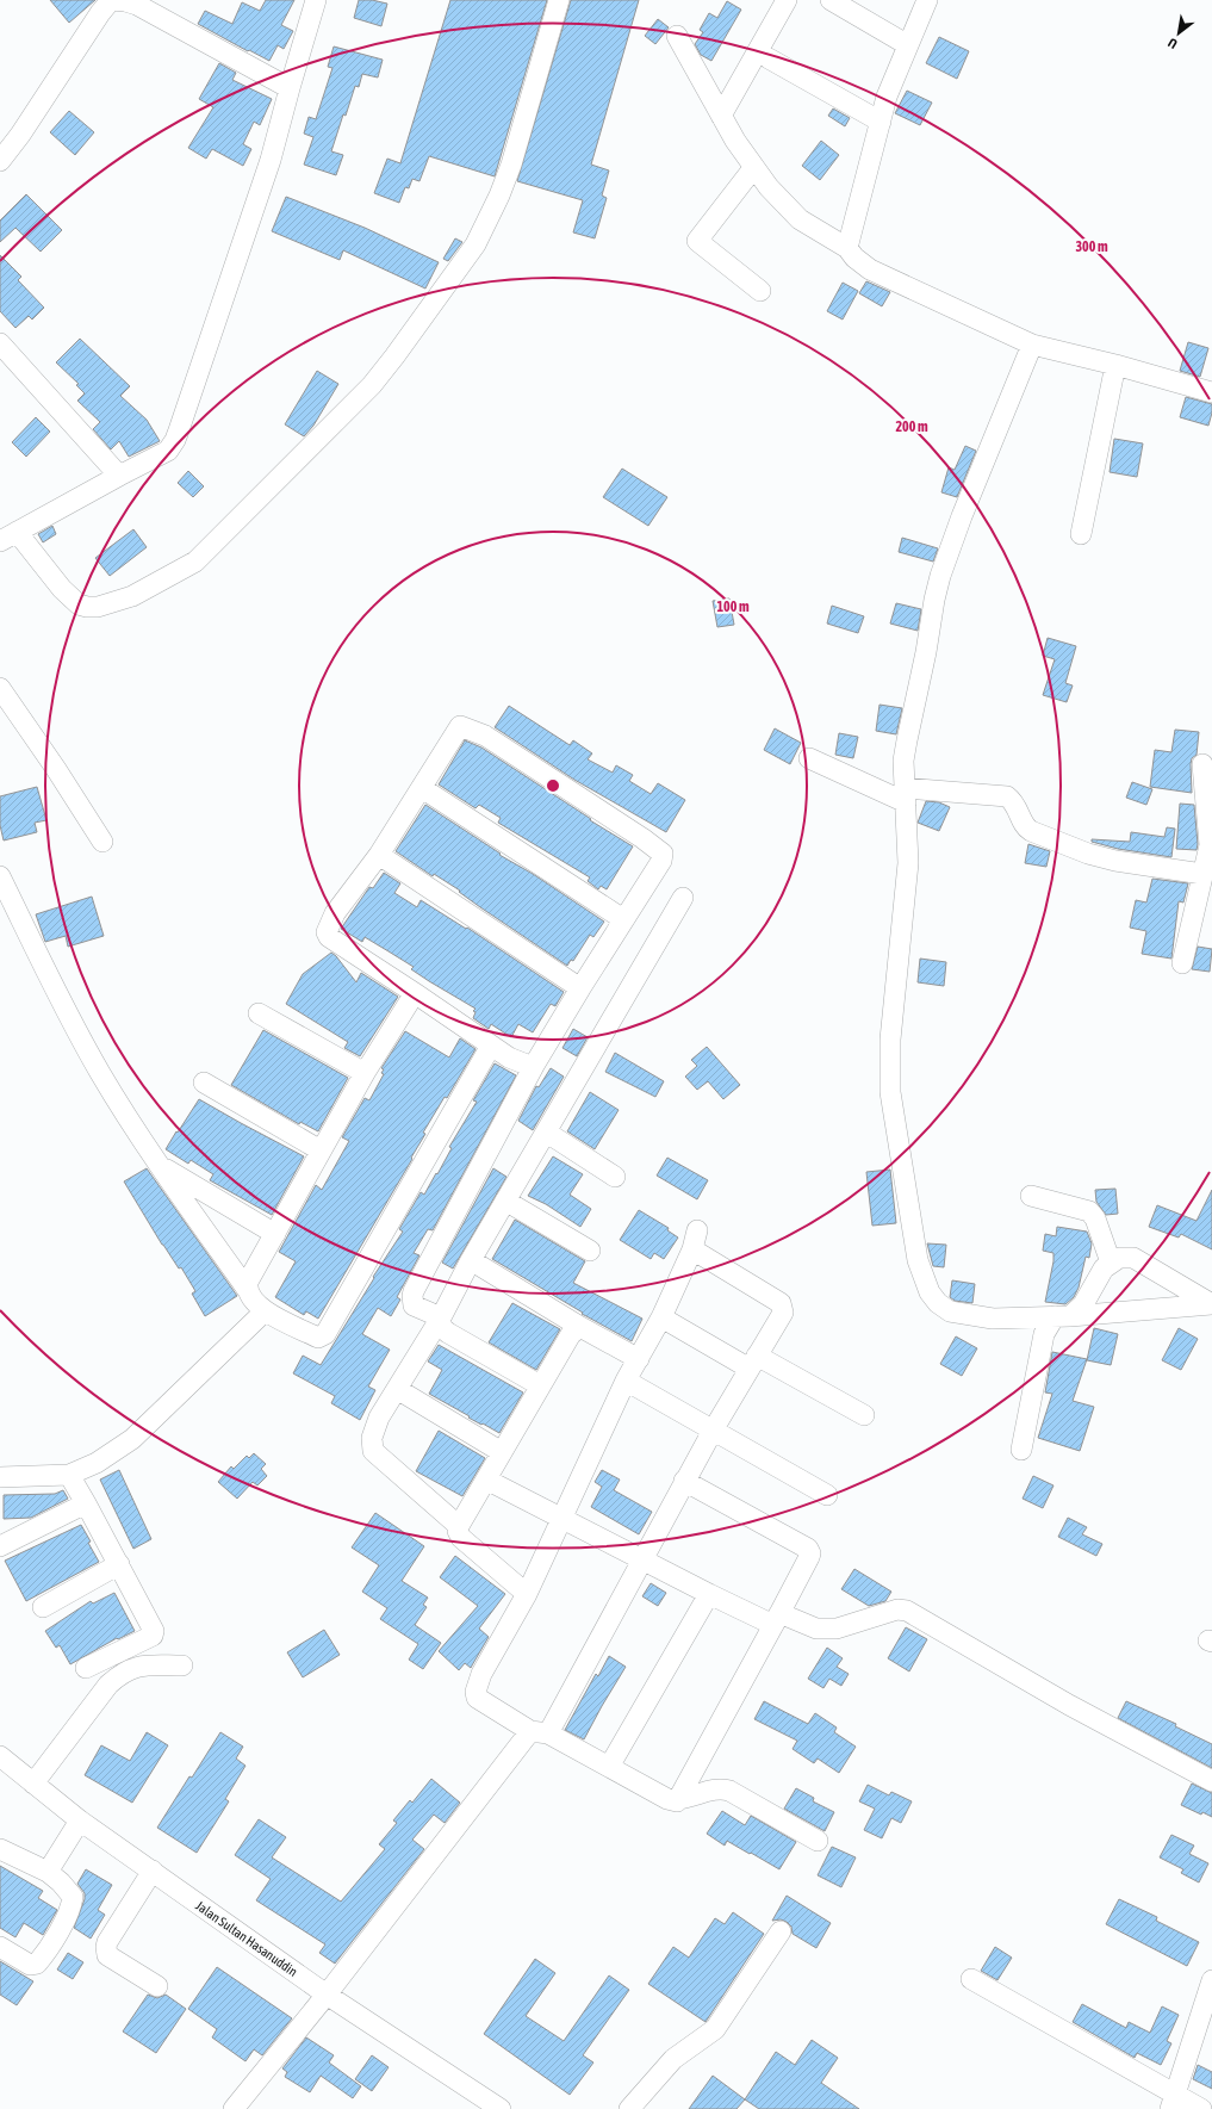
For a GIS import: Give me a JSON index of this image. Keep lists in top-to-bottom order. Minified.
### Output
{"streets":{"street":["Jalan Sultan Hasanuddin"]},"north":"bottom left","rings":["300 m","200 m","100 m"]}
